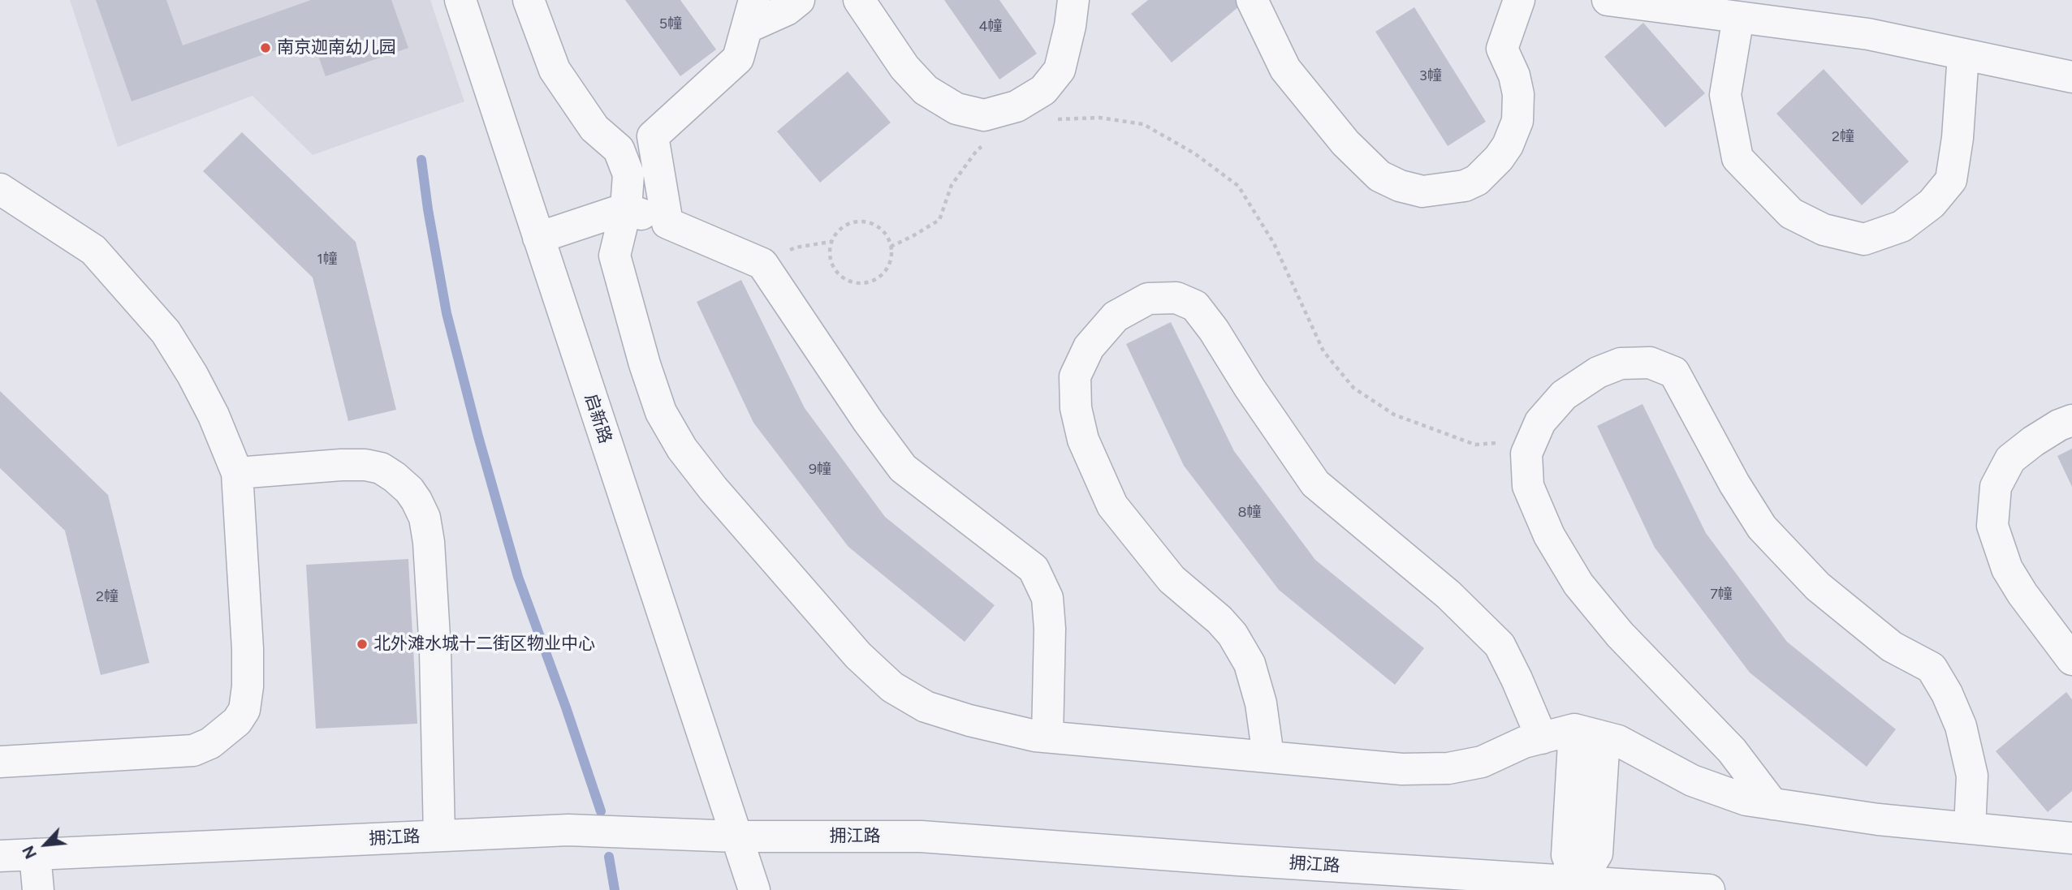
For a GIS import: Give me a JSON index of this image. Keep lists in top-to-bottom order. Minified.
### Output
{"streets":{"street":["启新路","拥江路"]},"crossings":[["启新路","拥江路"]],"places":["南京迦南幼儿园","北外滩水城十二街区物业中心"],"house_numbers":["5幢","4幢","3幢","2幢","1幢","9幢","8幢","7幢","2幢"],"north":"bottom left"}
